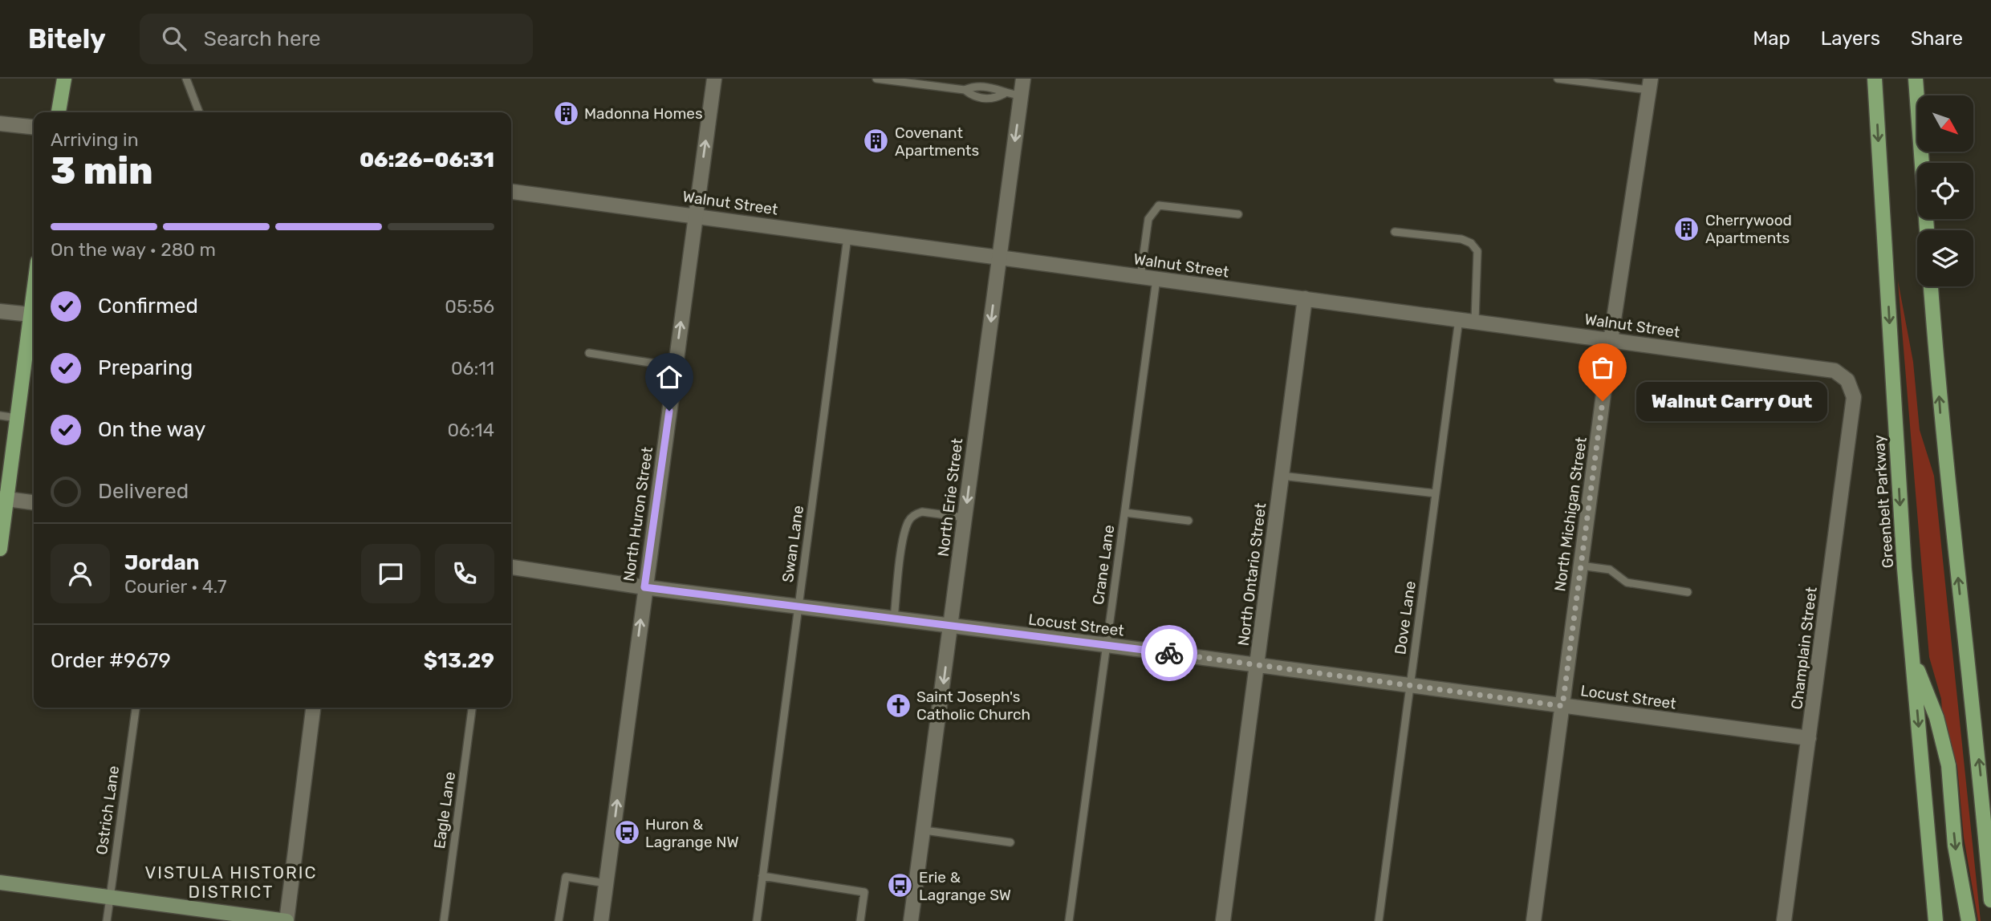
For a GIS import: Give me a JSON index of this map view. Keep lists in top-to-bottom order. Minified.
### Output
{"streets":{"main road":["Greenbelt Parkway"],"street":["Walnut Street","North Erie Street","North Huron Street","North Michigan Street","North Ontario Street","Locust Street","Champlain Street"],"lane":["Swan Lane","Crane Lane","Dove Lane","Ostrich Lane","Eagle Lane"]},"crossings":[["Walnut Street","North Erie Street"],["Walnut Street","North Huron Street"],["Walnut Street","North Michigan Street"],["Walnut Street","Swan Lane"],["Walnut Street","Crane Lane"],["Walnut Street","North Ontario Street"],["Walnut Street","Dove Lane"],["Walnut Street","Champlain Street"],["North Erie Street","Locust Street"],["North Huron Street","Locust Street"],["North Michigan Street","Locust Street"],["Swan Lane","Locust Street"],["Crane Lane","Locust Street"],["North Ontario Street","Locust Street"],["Dove Lane","Locust Street"],["Locust Street","Champlain Street"]],"one_way":["North Erie Street","North Huron Street"],"districts":["VISTULA HISTORIC DISTRICT"],"places":{"building":["Madonna Homes","Covenant Apartments","Cherrywood Apartments"],"other":["Walnut Carry Out"],"church":["Saint Joseph's Catholic Church"],"bus stop":["Huron & Lagrange NW","Erie & Lagrange SW"]},"north":"bottom right","page":{"header":"Bitely","search":"Search here","nav":["Map","Layers","Share"],"heading":["3 min","Arriving in","06:26–06:31"],"panel":["Jordan","Courier · 4.7","Order #9679","$13.29"],"bar":"On the way · 280 m","list":[["Confirmed","05:56"],["Preparing","06:11"],["On the way","06:14"],"Delivered"],"bubble":"Walnut Carry Out"}}
